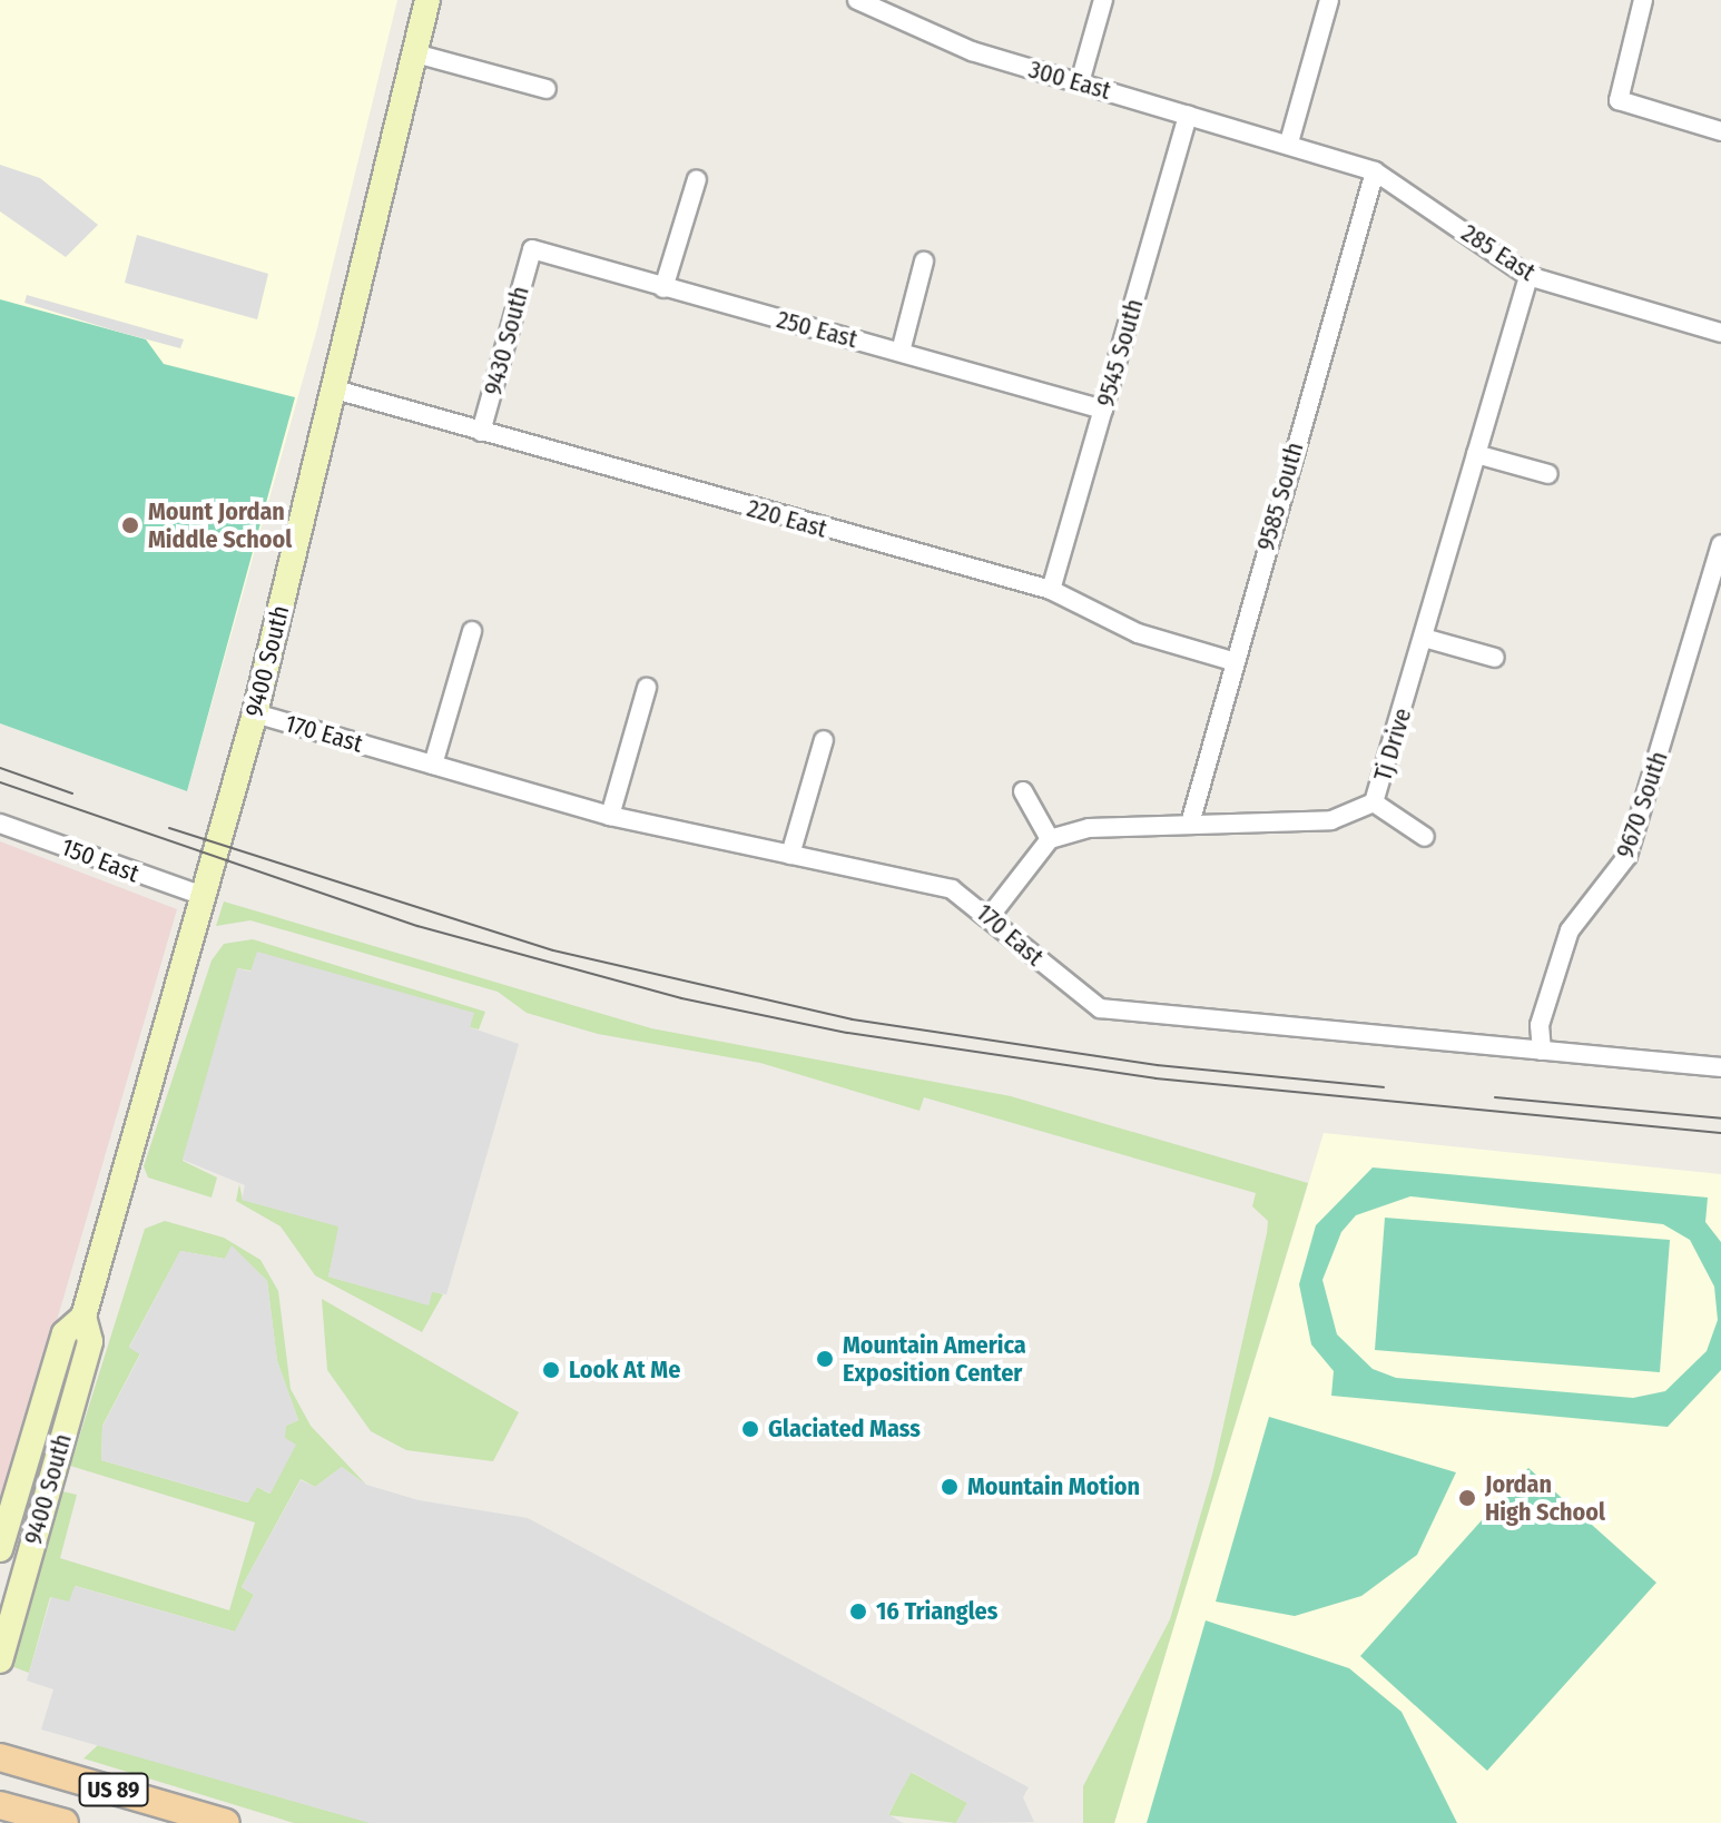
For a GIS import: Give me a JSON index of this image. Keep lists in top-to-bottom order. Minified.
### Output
{"streets":{"main road":["US 89"],"street":["300 East","285 East","250 East","9430 South","9545 South","9585 South","220 East","9400 South","170 East","Tj Drive","9670 South","150 East"]},"crossings":[["300 East","285 East"],["300 East","9545 South"],["285 East","9585 South"],["285 East","Tj Drive"],["250 East","9430 South"],["250 East","9545 South"],["9430 South","220 East"],["9545 South","220 East"],["9585 South","220 East"],["9585 South","Tj Drive"],["220 East","9400 South"],["9400 South","170 East"],["9400 South","150 East"],["170 East","9670 South"]],"places":["Mount Jordan Middle School","Mountain America Exposition Center","Look At Me","Glaciated Mass","Mountain Motion","Jordan High School","16 Triangles"]}
